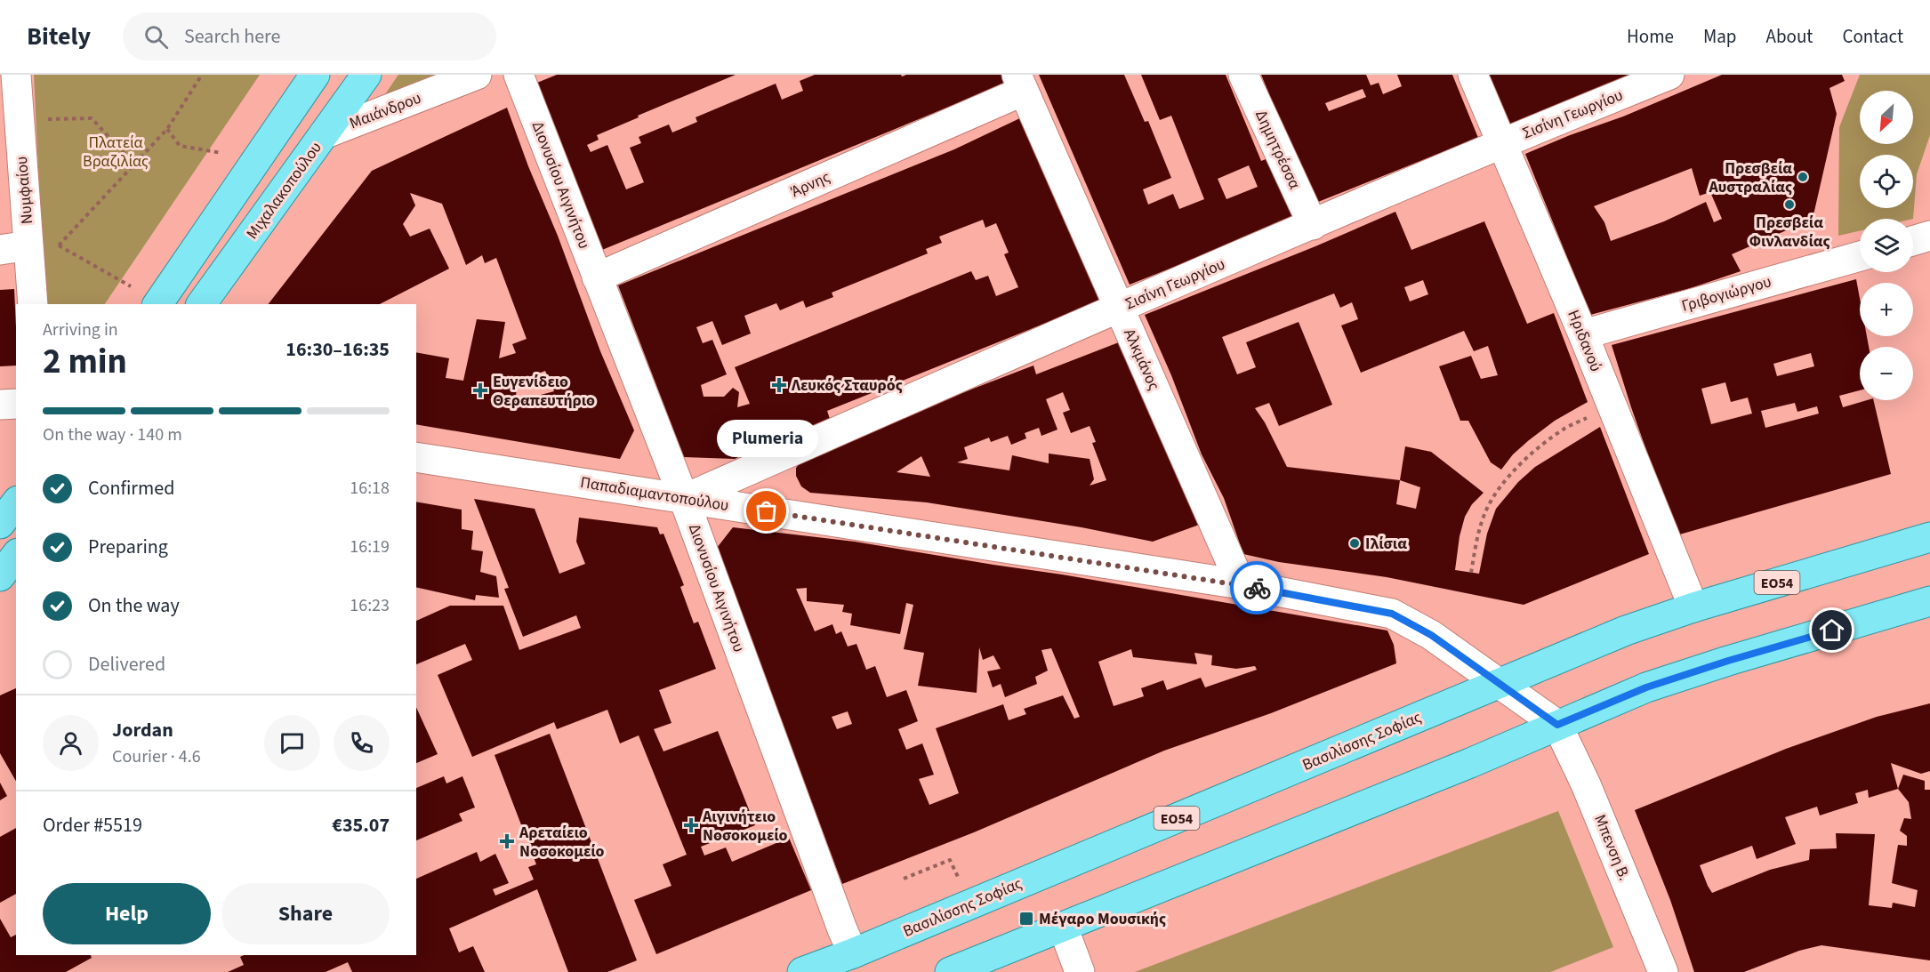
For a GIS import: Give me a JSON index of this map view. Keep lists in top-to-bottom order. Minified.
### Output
{"streets":{"main road":["Μιχαλακοπούλου","ΕΟ54","Βασιλίσσης Σοφίας"],"street":["Μαιάνδρου","Σισίνη Γεωργίου","Δημητρέσσα","Άρνης","Διονυσίου Αιγινήτου","Νυμφαίου","Γριβογιώργου","Ηριδανού","Αλκμάνος","Παπαδιαμαντοπούλου","Μπενση Β."]},"crossings":[["Μαιάνδρου","Μιχαλακοπούλου"],["Σισίνη Γεωργίου","Δημητρέσσα"],["Σισίνη Γεωργίου","Διονυσίου Αιγινήτου"],["Σισίνη Γεωργίου","Ηριδανού"],["Σισίνη Γεωργίου","Αλκμάνος"],["Σισίνη Γεωργίου","Παπαδιαμαντοπούλου"],["Άρνης","Διονυσίου Αιγινήτου"],["Άρνης","Αλκμάνος"],["Διονυσίου Αιγινήτου","Παπαδιαμαντοπούλου"],["Διονυσίου Αιγινήτου","Βασιλίσσης Σοφίας"],["Γριβογιώργου","Ηριδανού"],["Ηριδανού","Βασιλίσσης Σοφίας"],["Αλκμάνος","Παπαδιαμαντοπούλου"],["Παπαδιαμαντοπούλου","Βασιλίσσης Σοφίας"],["Παπαδιαμαντοπούλου","Μπενση Β."]],"parks":["Πλατεία Βραζιλίας"],"places":{"other":["Πρεσβεία Αυστραλίας","Πρεσβεία Φινλανδίας","Plumeria","Ιλίσια"],"health":["Λευκός Σταυρός","Ευγενίδειο Θεραπευτήριο","Αιγινήτειο Νοσοκομείο","Αρεταίειο Νοσοκομείο"],"transit":["Μέγαρο Μουσικής"]},"north":"bottom left","page":{"header":"Bitely","search":"Search here","nav":["Home","Map","About","Contact"],"map_buttons":["+","−"],"heading":["2 min","Arriving in","16:30–16:35"],"panel":["Jordan","Courier · 4.6","Order #5519","€35.07"],"bar":"On the way · 140 m","bubble":"Plumeria","list":[["Confirmed","16:18"],["Preparing","16:19"],["On the way","16:23"],"Delivered"],"buttons":["Help","Share"]}}
